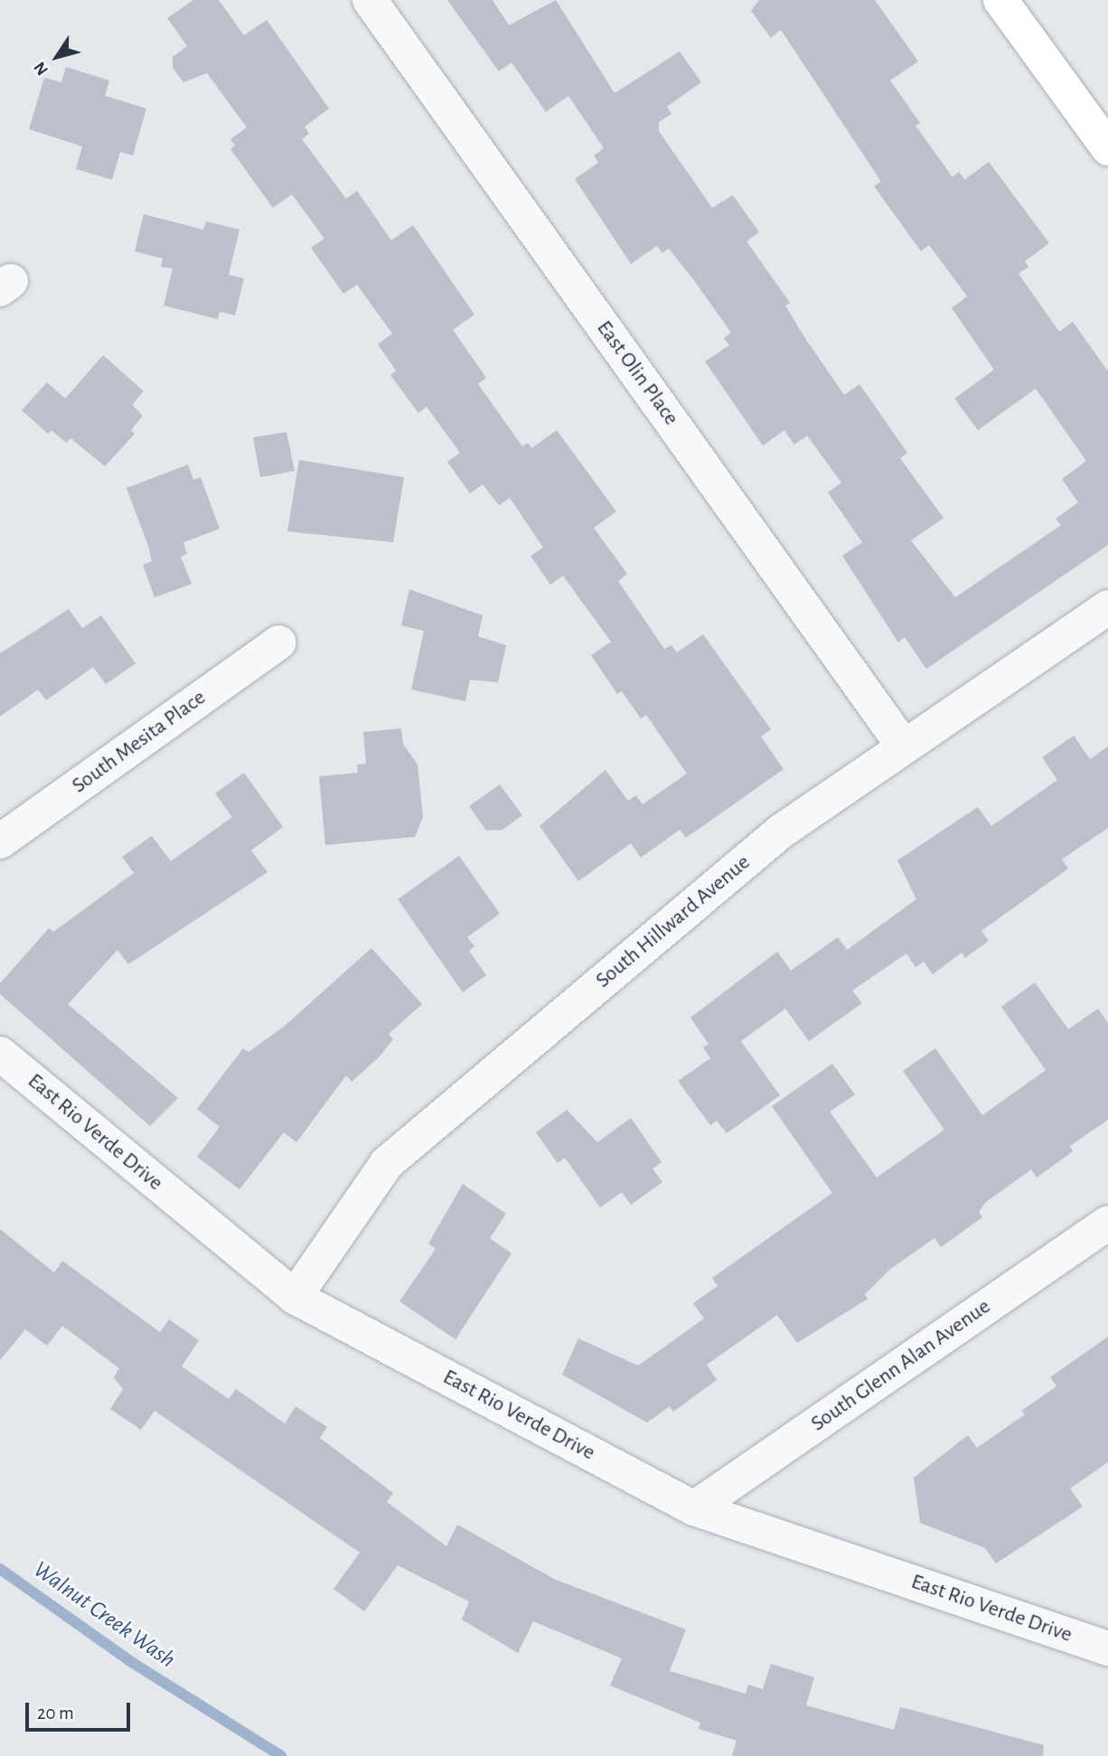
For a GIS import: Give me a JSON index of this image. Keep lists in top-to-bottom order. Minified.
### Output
{"streets":{"street":["East Olin Place","South Mesita Place","South Hillward Avenue","East Rio Verde Drive","South Glenn Alan Avenue"]},"crossings":[["East Olin Place","South Hillward Avenue"],["South Hillward Avenue","East Rio Verde Drive"],["East Rio Verde Drive","South Glenn Alan Avenue"]],"water":["Walnut Creek Wash"],"scale_bar":"20 m","north":"bottom left"}
